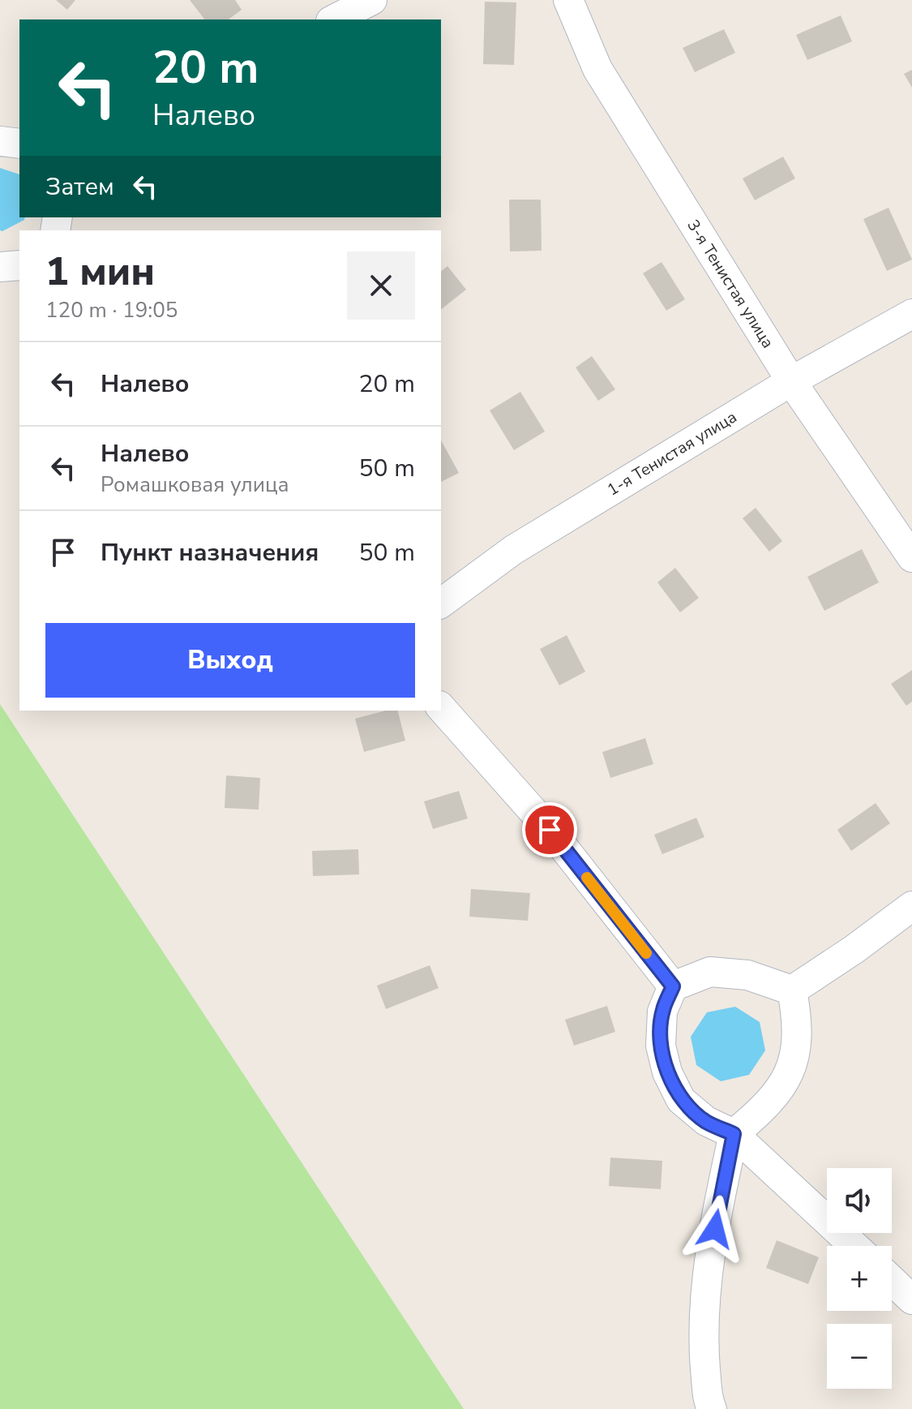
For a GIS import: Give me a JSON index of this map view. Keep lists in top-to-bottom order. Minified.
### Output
{"streets":{"street":["3-я Тенистая улица","1-я Тенистая улица"]},"crossings":[["3-я Тенистая улица","1-я Тенистая улица"]],"page":{"turn":["20 m","Налево"],"then":"Затем","heading":["1 мин","120 m · 19:05"],"list":[{"name":"Налево","value":"20 m"},{"name":"Налево","note":"Ромашковая улица","value":"50 m"},{"name":"Пункт назначения","value":"50 m"}],"buttons":"Выход","map_buttons":["+","−"]}}
